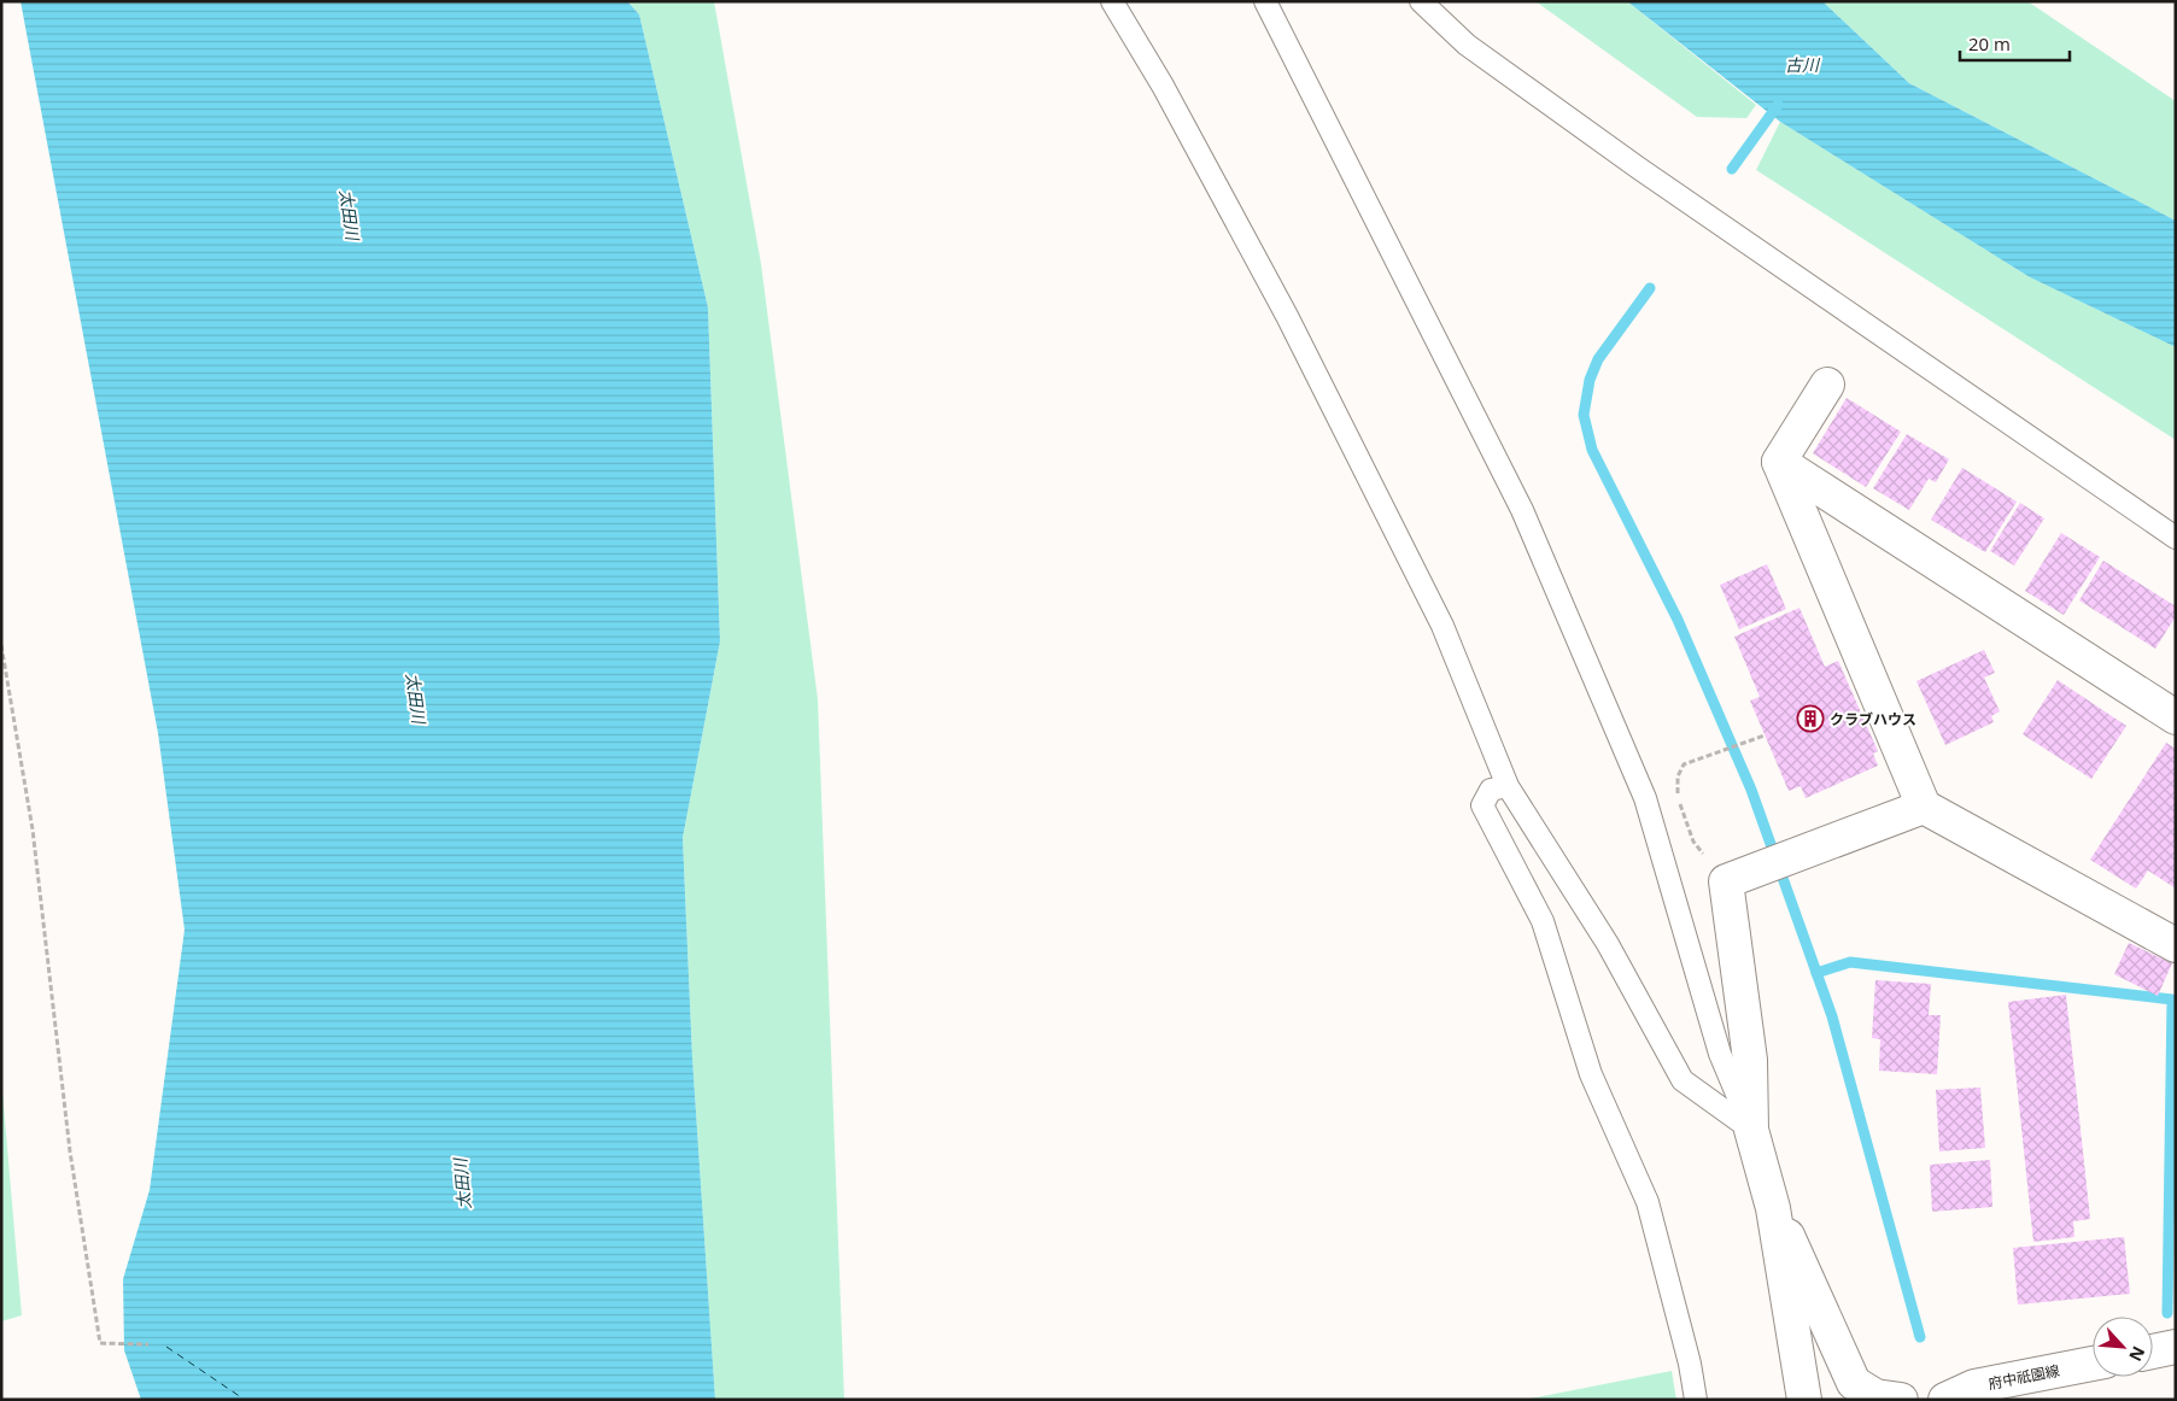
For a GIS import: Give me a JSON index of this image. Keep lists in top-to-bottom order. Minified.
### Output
{"streets":{"street":["府中祇園線"]},"water":["古川","太田川"],"places":{"building":["クラブハウス"]},"scale_bar":"20 m","north":"bottom right"}
